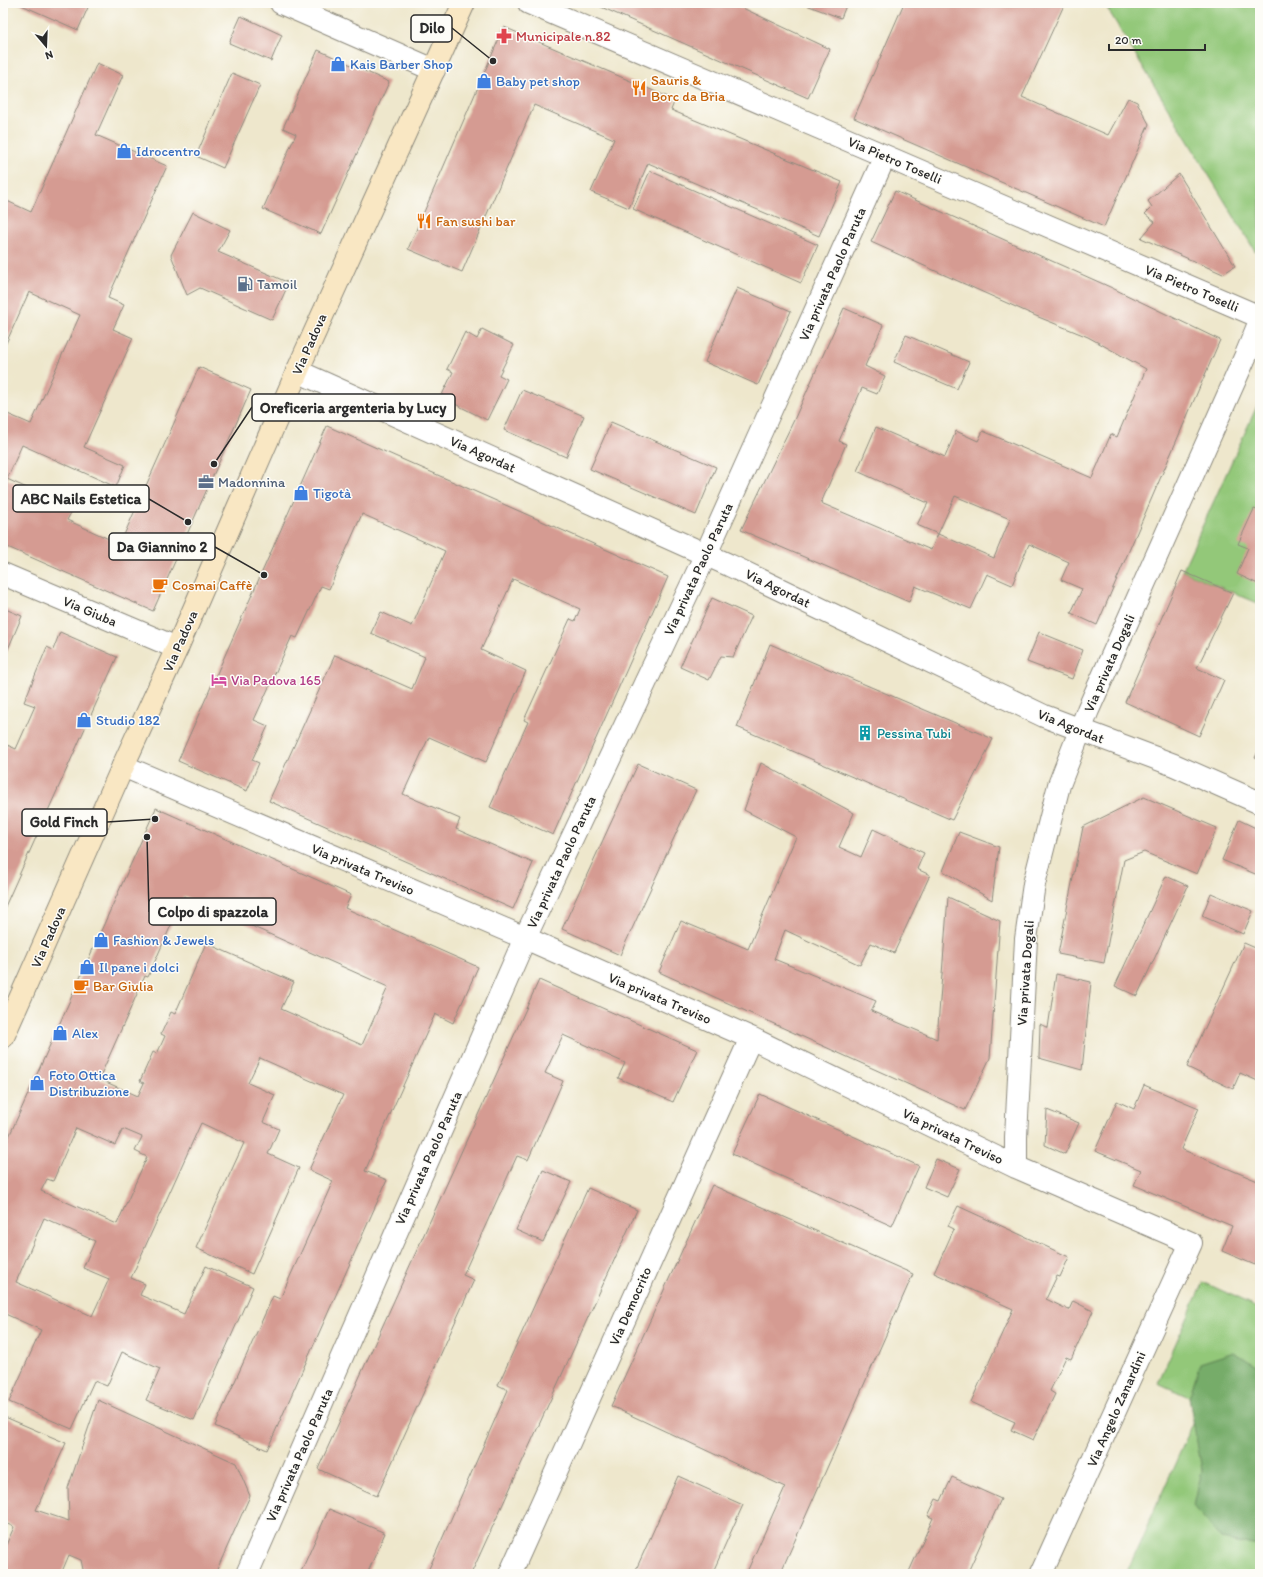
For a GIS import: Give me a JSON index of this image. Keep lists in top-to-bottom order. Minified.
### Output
{"streets":{"street":["Via Pietro Toselli","Via privata Paolo Paruta","Via Padova","Via Agordat","Via Giuba","Via privata Dogali","Via privata Treviso","Via Democrito","Via Angelo Zanardini"]},"crossings":[["Via Pietro Toselli","Via privata Paolo Paruta"],["Via privata Paolo Paruta","Via Agordat"],["Via privata Paolo Paruta","Via privata Treviso"],["Via Padova","Via Agordat"],["Via Padova","Via Giuba"],["Via Padova","Via privata Treviso"],["Via Agordat","Via privata Dogali"],["Via privata Dogali","Via privata Treviso"],["Via privata Treviso","Via Democrito"],["Via privata Treviso","Via Angelo Zanardini"]],"places":{"pharmacy":["Municipale n.82"],"other":["Dilo","Oreficeria argenteria by Lucy","ABC Nails Estetica","Da Giannino 2","Gold Finch","Colpo di spazzola"],"shop":["Kais Barber Shop","Baby pet shop","Idrocentro","Tigotà","Studio 182","Fashion & Jewels","Il pane i dolci","Alex","Foto Ottica Distribuzione"],"restaurant":["Sauris & Borc da Bria","Fan sushi bar"],"fuel station":["Tamoil"],"office":["Madonnina"],"cafe":["Cosmai Caffè","Bar Giulia"],"hotel":["Via Padova 165"],"building":["Pessina Tubi"]},"scale_bar":"20 m","north":"bottom"}
